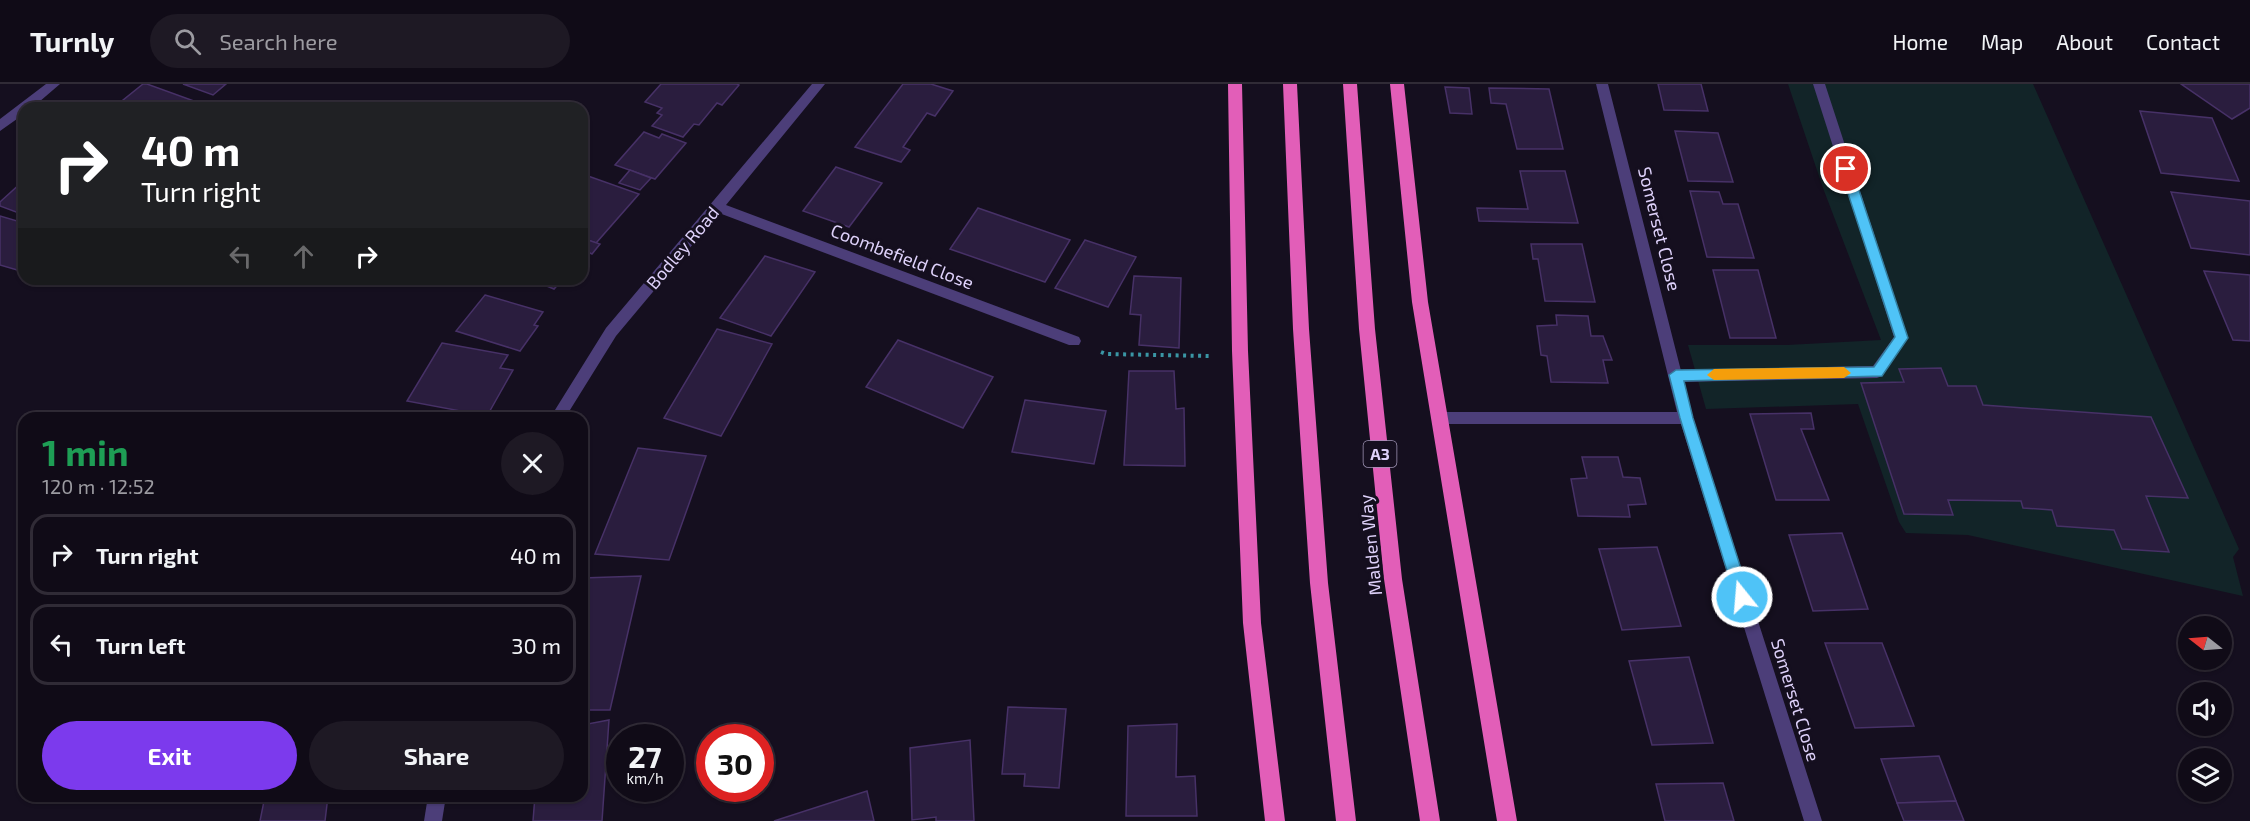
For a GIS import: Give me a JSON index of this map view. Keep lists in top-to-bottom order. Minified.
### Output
{"streets":{"highway":["A3","Malden Way"],"street":["Somerset Close","Bodley Road","Coombefield Close"]},"crossings":[["Bodley Road","Coombefield Close"]],"north":"left","page":{"header":"Turnly","search":"Search here","nav":["Home","Map","About","Contact"],"turn":["40 m","Turn right"],"heading":["1 min","120 m · 12:52"],"list":[{"name":"Turn right","value":"40 m"},{"name":"Turn left","value":"30 m"}],"buttons":["Exit","Share"],"speed":"27 km/h","limit":"30"}}
